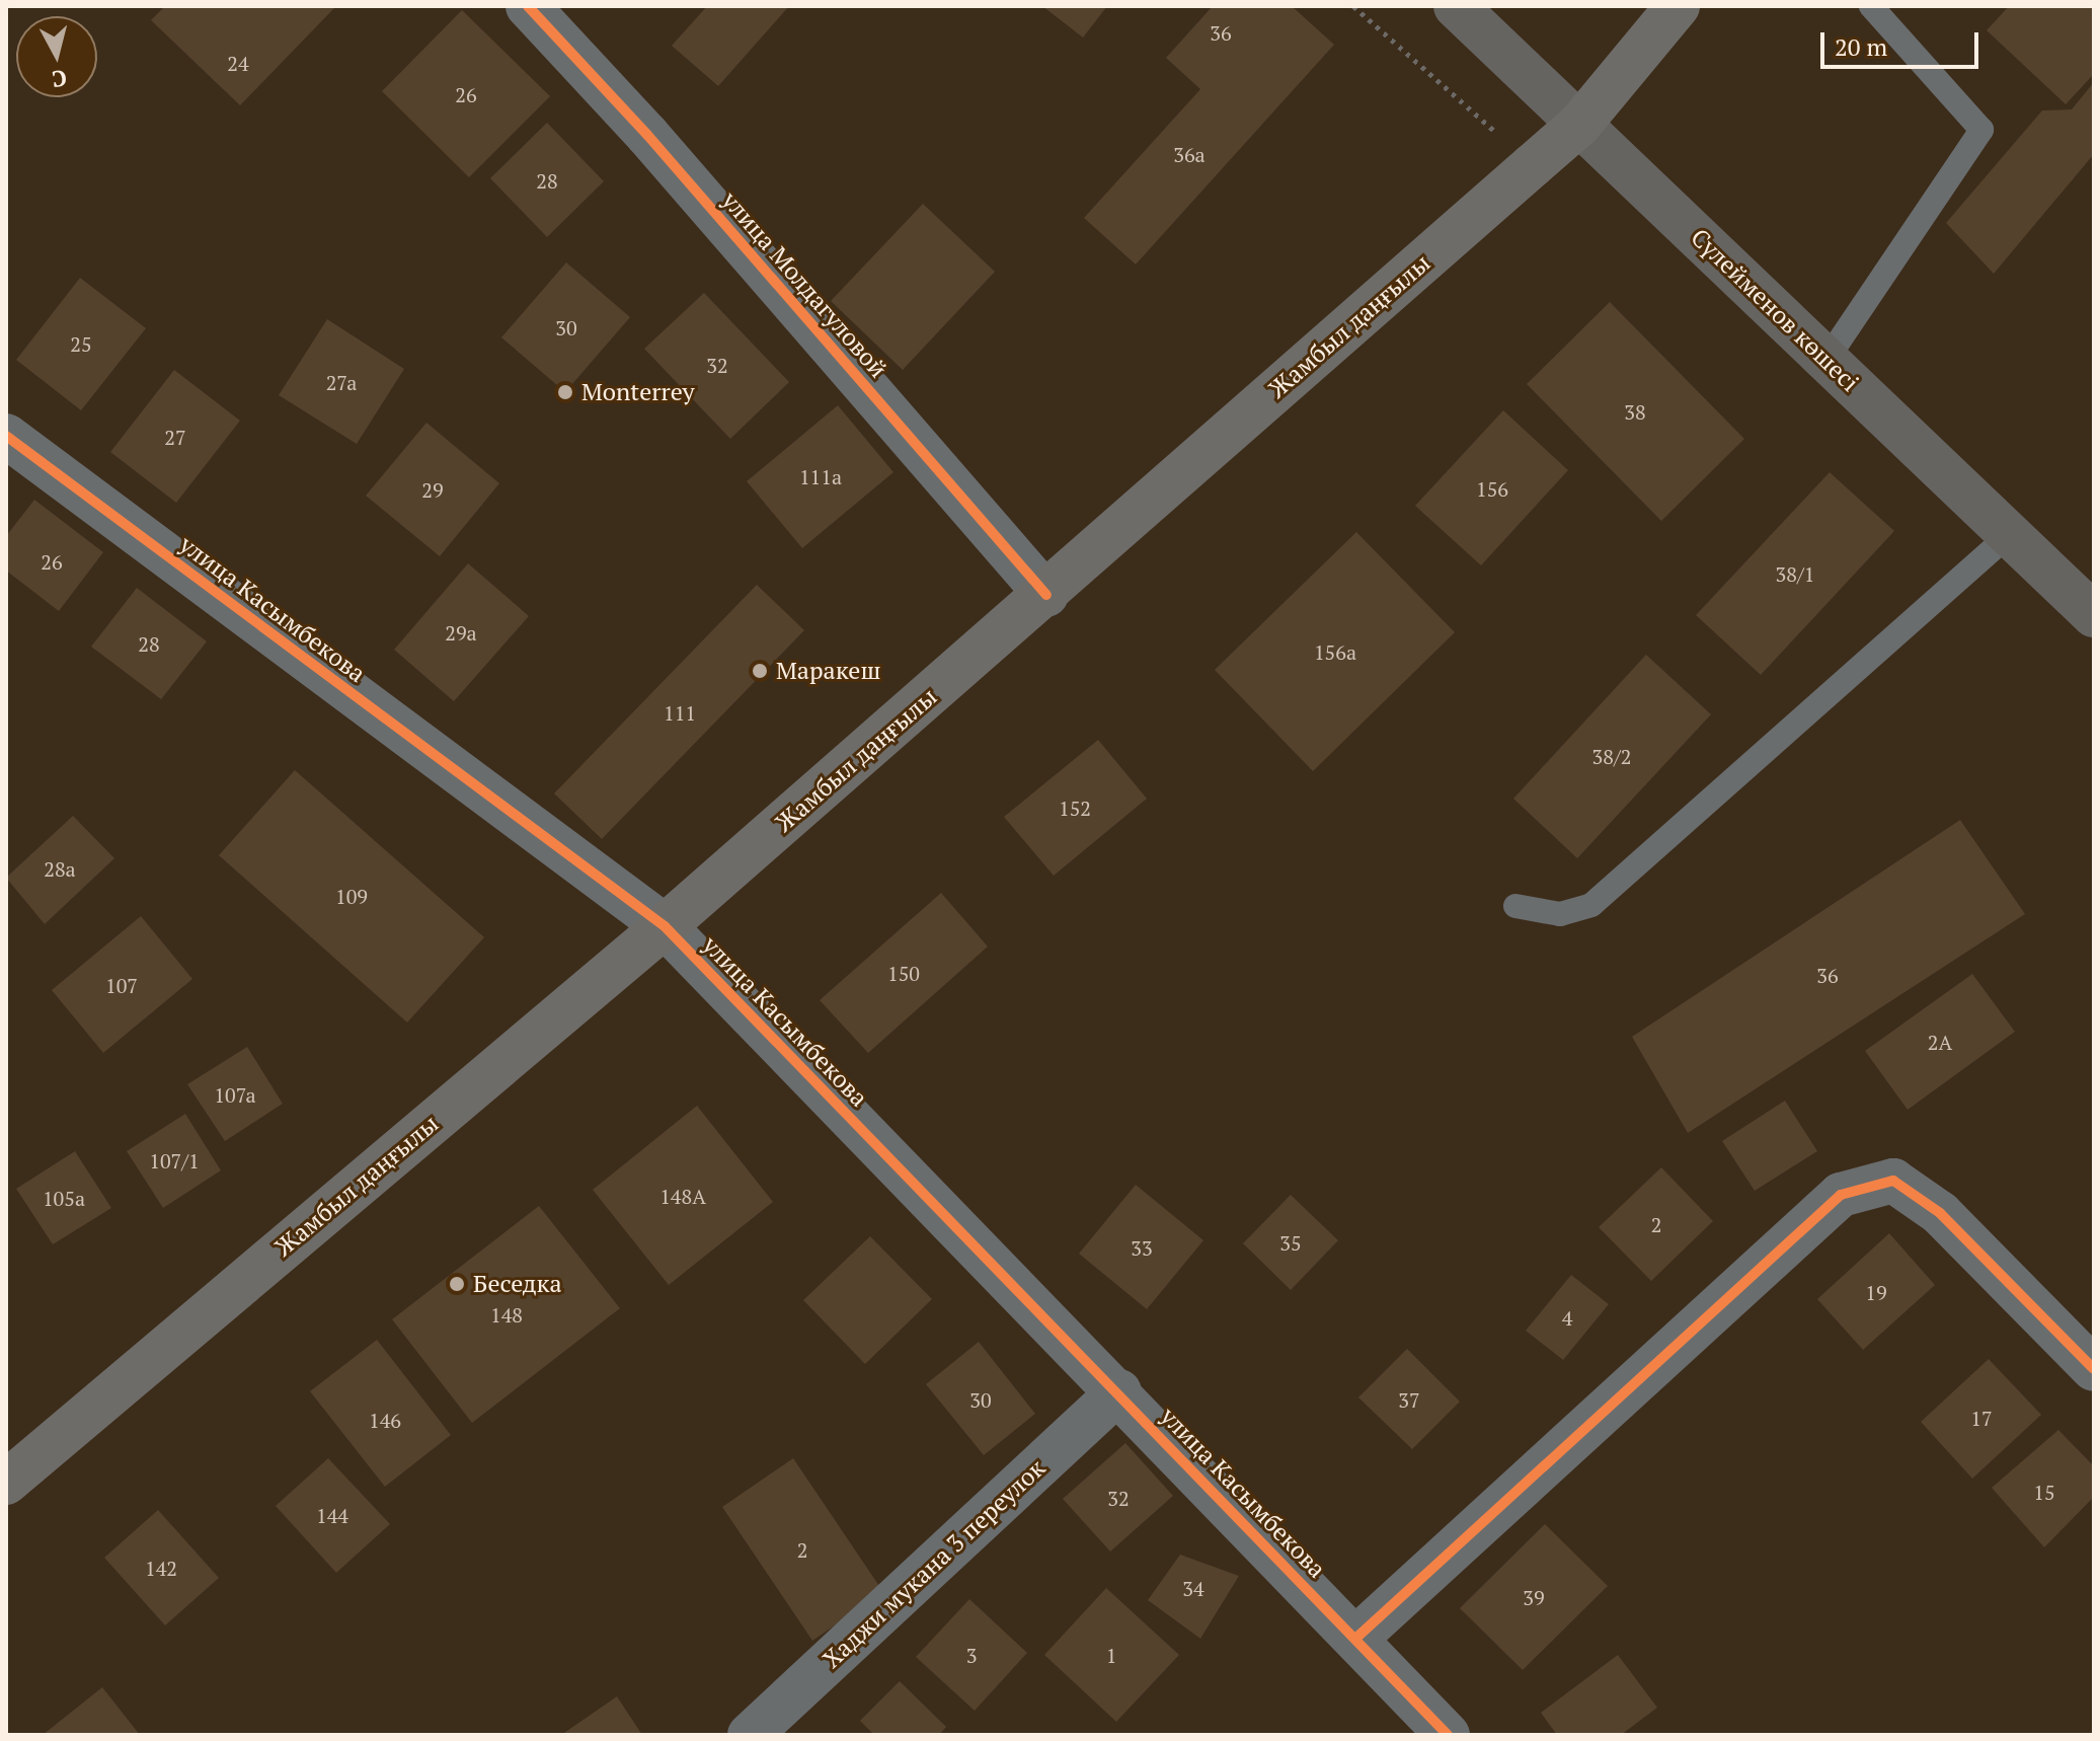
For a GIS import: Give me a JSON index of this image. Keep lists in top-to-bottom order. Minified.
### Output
{"streets":{"main road":["Сүлейменов көшесі","Жамбыл даңғылы"],"street":["улица Молдагуловой","улица Касымбекова","Хаджи мукана 3 переулок"]},"crossings":[["улица Молдагуловой","Жамбыл даңғылы"],["Сүлейменов көшесі","Жамбыл даңғылы"],["Жамбыл даңғылы","улица Касымбекова"],["улица Касымбекова","Хаджи мукана 3 переулок"]],"places":["Monterrey","Маракеш","Беседка"],"house_numbers":["36","24","26","36а","28","30","25","32","27а","38","27","111а","156","29","26","38/1","29а","28","156а","111","38/2","152","28а","109","150","36","107","2А","107а","107/1","148А","105а","2","35","33","19","148","4","30","37","17","146","15","32","144","2","142","34","39","3","1"],"scale_bar":"20 m","north":"bottom"}
